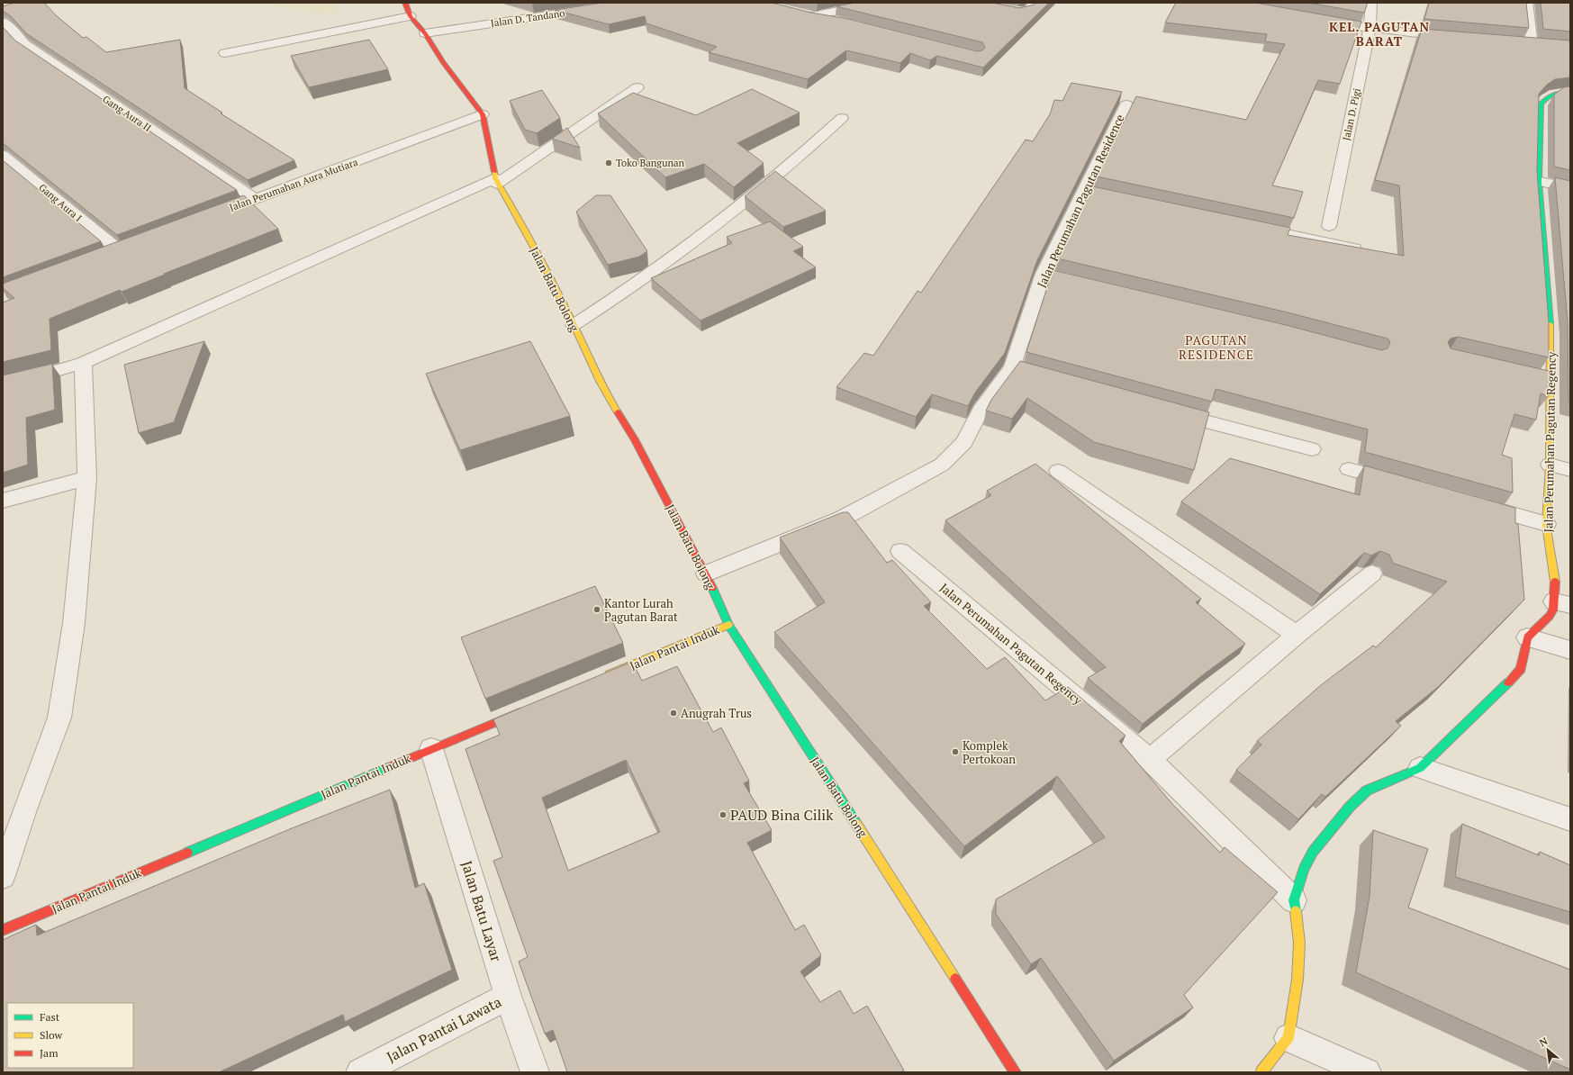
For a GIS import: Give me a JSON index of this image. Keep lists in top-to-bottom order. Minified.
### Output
{"streets":{"street":["Jalan D. Tandano","Gang Aura II","Jalan D. Pigi","Jalan Perumahan Aura Mutiara","Jalan Perumahan Pagutan Residence","Gang Aura I","Jalan Batu Bolong","Jalan Perumahan Pagutan Regency","Jalan Pantai Induk","Jalan Batu Layar","Jalan Pantai Lawata"]},"crossings":[["Jalan D. Tandano","Jalan Batu Bolong"],["Gang Aura II","Jalan Perumahan Aura Mutiara"],["Jalan Perumahan Aura Mutiara","Jalan Batu Bolong"],["Jalan Perumahan Pagutan Residence","Jalan Batu Bolong"],["Jalan Batu Bolong","Jalan Pantai Induk"],["Jalan Pantai Induk","Jalan Batu Layar"],["Jalan Batu Layar","Jalan Pantai Lawata"]],"districts":["KEL. PAGUTAN BARAT","PAGUTAN RESIDENCE"],"places":["Toko Bangunan","Kantor Lurah Pagutan Barat","Anugrah Trus","Komplek Pertokoan","PAUD Bina Cilik"],"legend":["Fast","Slow","Jam"],"north":"top left"}
